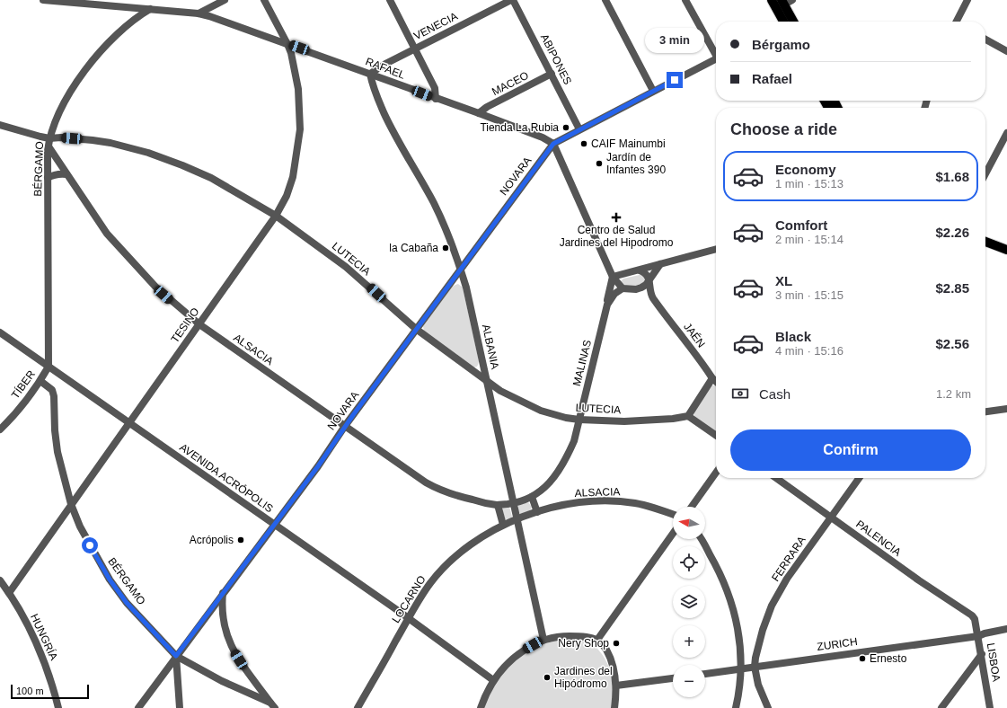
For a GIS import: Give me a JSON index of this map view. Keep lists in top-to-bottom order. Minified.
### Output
{"streets":{"street":["VENECIA","ABIPONES","RAFAEL","MACEO","BÉRGAMO","NOVARA","LUTECIA","TESINO","JAÉN","ALBANIA","ALSACIA","MALINAS","TÍBER","AVENIDA ACRÓPOLIS","PALENCIA","FERRARA","LOCARNO","HUNGRÍA","ZURICH","LISBOA"]},"crossings":[["VENECIA","ABIPONES"],["VENECIA","RAFAEL"],["VENECIA","ALBANIA"],["ABIPONES","MACEO"],["RAFAEL","MACEO"],["RAFAEL","BÉRGAMO"],["RAFAEL","NOVARA"],["RAFAEL","TESINO"],["RAFAEL","ALBANIA"],["BÉRGAMO","NOVARA"],["BÉRGAMO","LUTECIA"],["BÉRGAMO","TESINO"],["BÉRGAMO","ALSACIA"],["BÉRGAMO","TÍBER"],["BÉRGAMO","AVENIDA ACRÓPOLIS"],["NOVARA","LUTECIA"],["NOVARA","ALBANIA"],["NOVARA","ALSACIA"],["NOVARA","AVENIDA ACRÓPOLIS"],["LUTECIA","TESINO"],["LUTECIA","ALBANIA"],["LUTECIA","MALINAS"],["TESINO","ALSACIA"],["TESINO","AVENIDA ACRÓPOLIS"],["TESINO","HUNGRÍA"],["ALBANIA","ALSACIA"],["ALBANIA","MALINAS"],["ALBANIA","LOCARNO"],["ALSACIA","MALINAS"],["ALSACIA","LOCARNO"],["TÍBER","AVENIDA ACRÓPOLIS"],["AVENIDA ACRÓPOLIS","LOCARNO"],["PALENCIA","FERRARA"],["PALENCIA","LISBOA"],["FERRARA","ZURICH"],["ZURICH","LISBOA"]],"places":{"other":["Tienda La Rubia","CAIF Mainumbi","Jardín de Infantes 390","la Cabaña","Acrópolis","Nery Shop","Ernesto","Jardines del Hipódromo"],"health":["Centro de Salud Jardines del Hipodromo"]},"scale_bar":"100 m","north":"left","page":{"banner":["Bérgamo","Rafael"],"bubble":"3 min","heading":"Choose a ride","list":[{"name":"Economy","note":"1 min · 15:13","value":"$1.68"},{"name":"Comfort","note":"2 min · 15:14","value":"$2.26"},{"name":"XL","note":"3 min · 15:15","value":"$2.85"},{"name":"Black","note":"4 min · 15:16","value":"$2.56"}],"pay":["Cash","1.2 km"],"buttons":"Confirm","map_buttons":["+","−"],"scale":"100 m"}}
